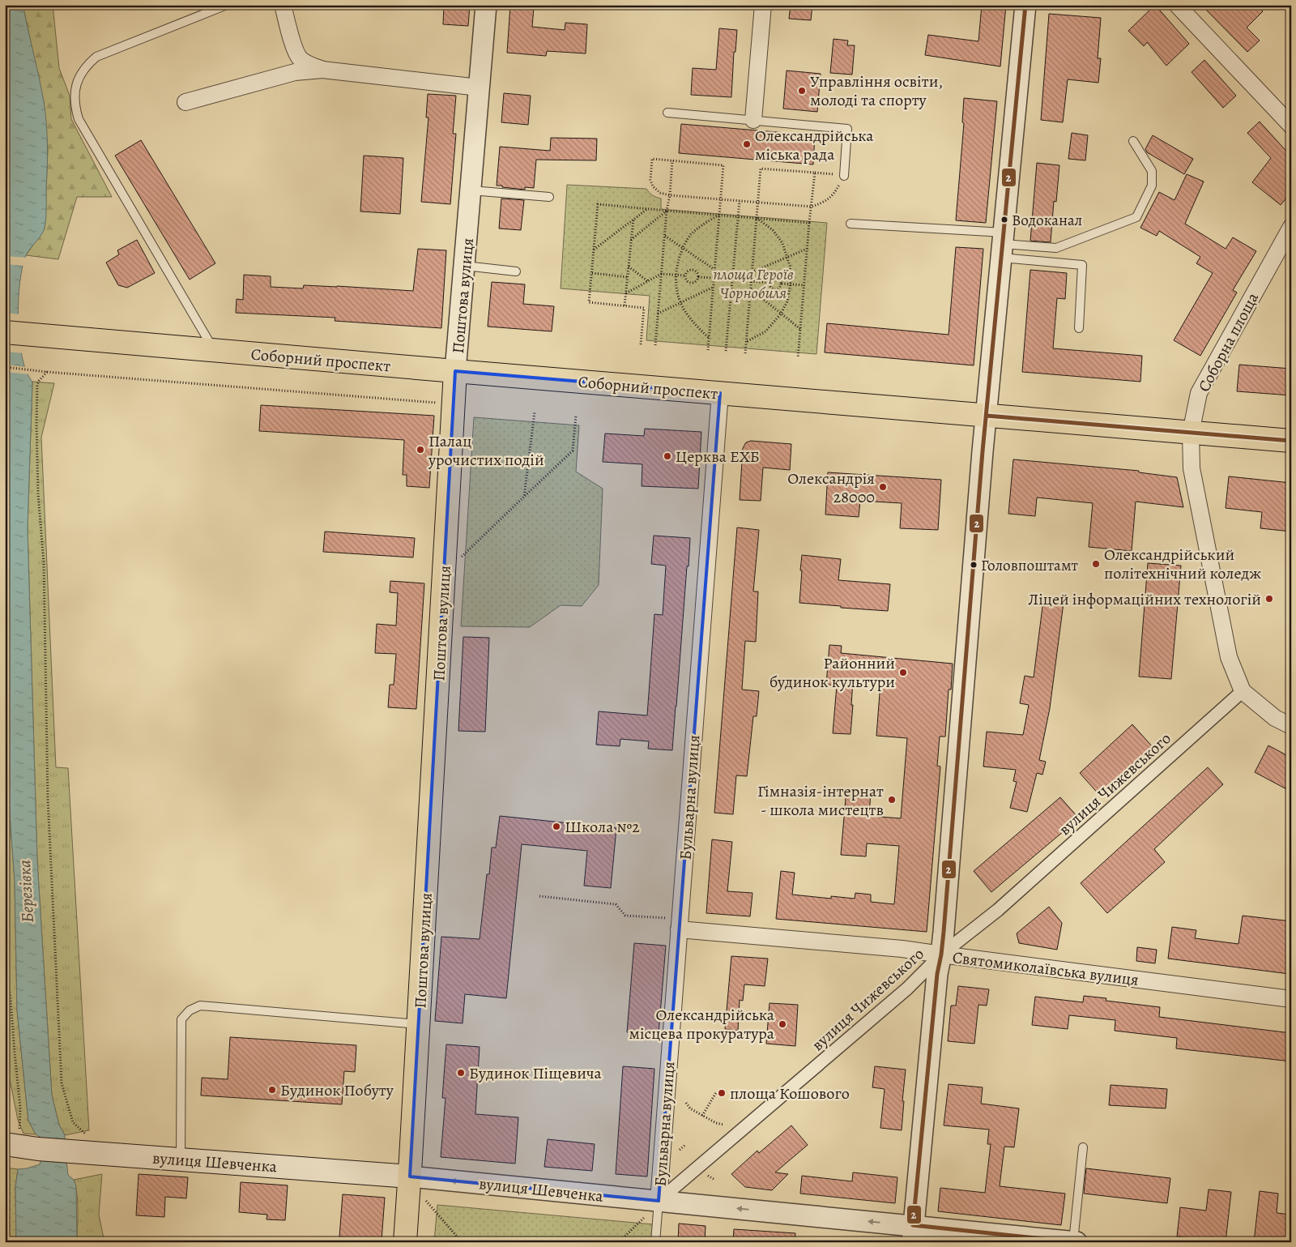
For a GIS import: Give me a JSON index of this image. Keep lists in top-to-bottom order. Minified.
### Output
{"streets":{"main road":["Поштова вулиця","Соборний проспект","вулиця Шевченка"],"street":["Соборна площа","вулиця Чижевського","Бульварна вулиця","Святомиколаївська вулиця"]},"crossings":[["Поштова вулиця","Соборний проспект"],["Поштова вулиця","вулиця Шевченка"],["Соборна площа","Соборний проспект"],["Соборна площа","вулиця Чижевського"],["Соборний проспект","Бульварна вулиця"],["вулиця Чижевського","Бульварна вулиця"],["вулиця Чижевського","Святомиколаївська вулиця"],["вулиця Чижевського","вулиця Шевченка"],["Бульварна вулиця","Святомиколаївська вулиця"],["Бульварна вулиця","вулиця Шевченка"]],"one_way":["вулиця Шевченка"],"water":["Березівка"],"parks":["площа Героїв Чорнобиля"],"places":["Управління освіти, молоді та спорту","Олександрійська міська рада","Водоканал","Палац урочистих подій","Церква ЕХБ","Олександрія 28000","Олександрійський політехнічний коледж","Головпоштамт","Ліцей інформаційних технологій","Районний будинок культури","Гімназія-інтернат - школа мистецтв","Школа №2","Олександрійська місцева прокуратура","Будинок Піщевича","Будинок Побуту","площа Кошового"],"lines":["transit line 2"]}
